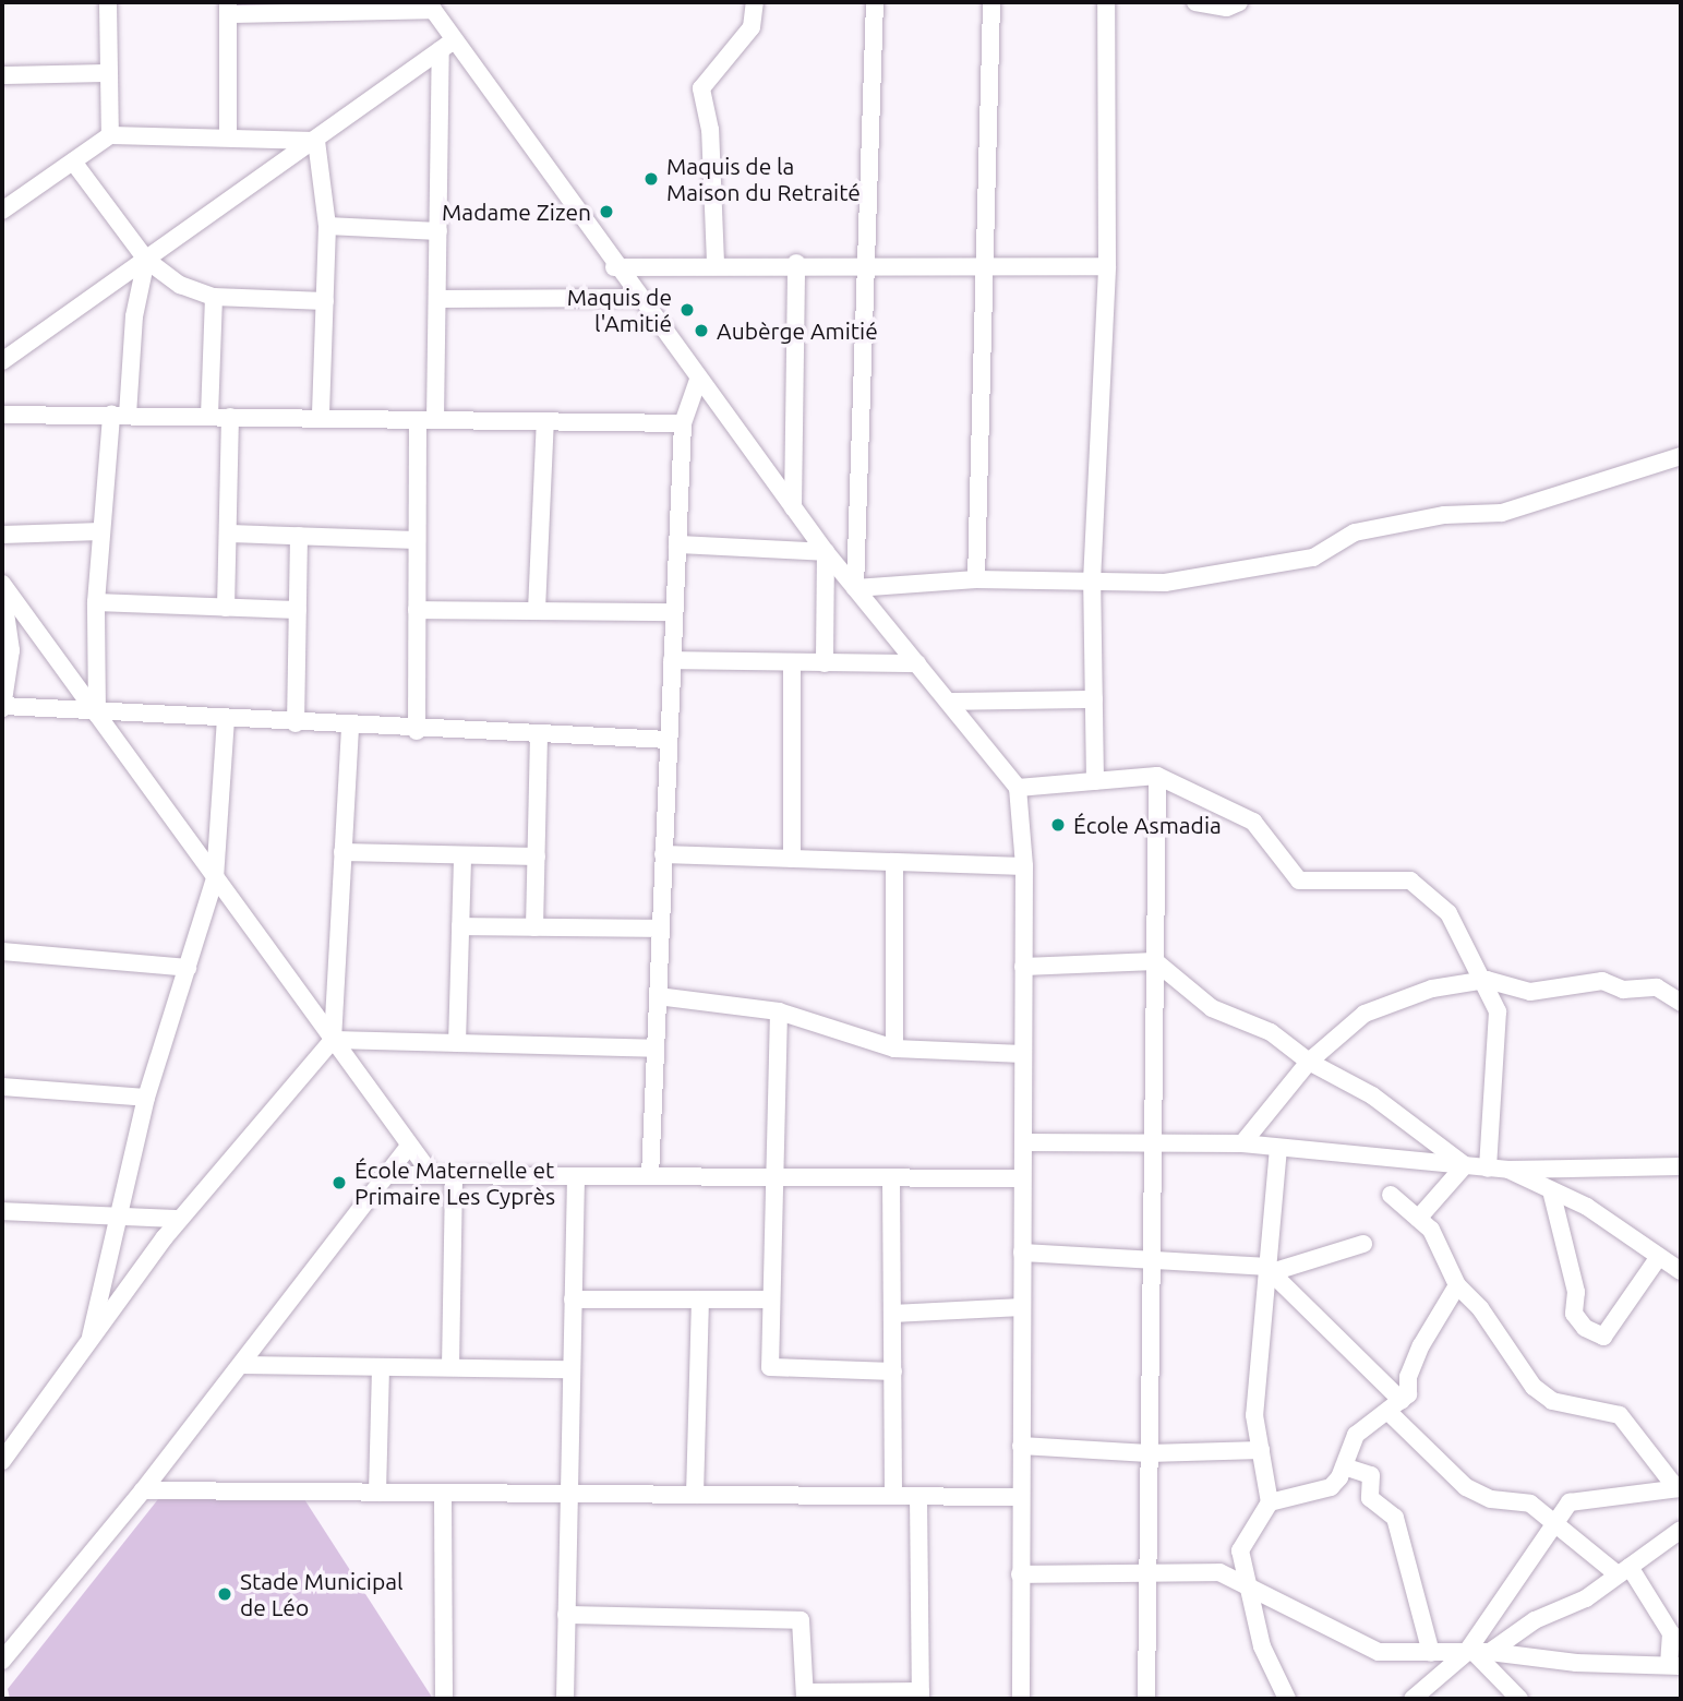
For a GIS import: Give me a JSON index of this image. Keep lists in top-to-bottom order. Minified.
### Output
{"places":["Maquis de la Maison du Retraité","Madame Zizen","Maquis de l'Amitié","Aubèrge Amitié","École Asmadia","École Maternelle et Primaire Les Cyprès","Stade Municipal de Léo"]}
